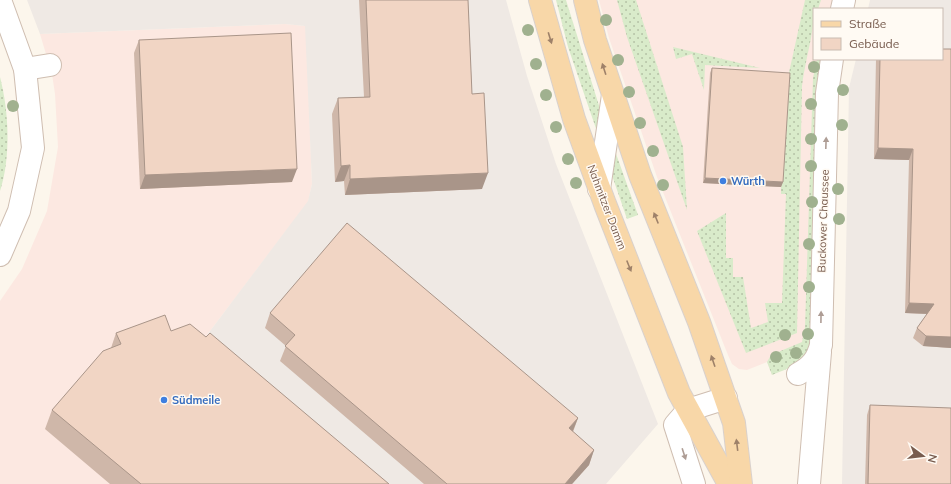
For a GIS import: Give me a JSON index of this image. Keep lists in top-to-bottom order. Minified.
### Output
{"streets":{"main road":["Nahmitzer Damm"],"street":["Buckower Chaussee"]},"one_way":["Buckower Chaussee"],"places":["Würth","Südmeile"],"legend":["Straße","Gebäude"],"north":"right"}
